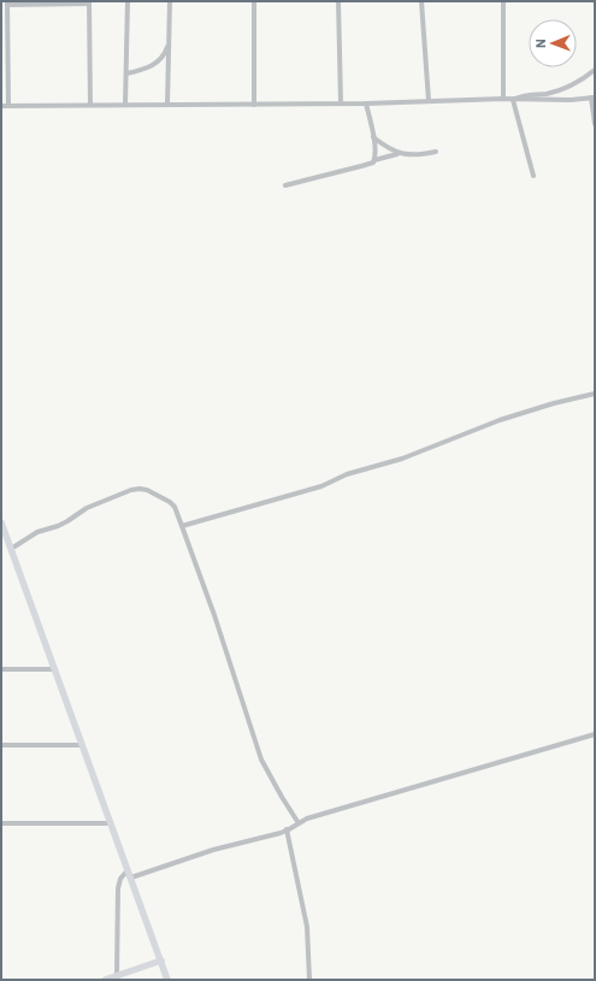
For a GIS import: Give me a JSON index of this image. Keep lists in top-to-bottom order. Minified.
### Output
{"north":"left"}
